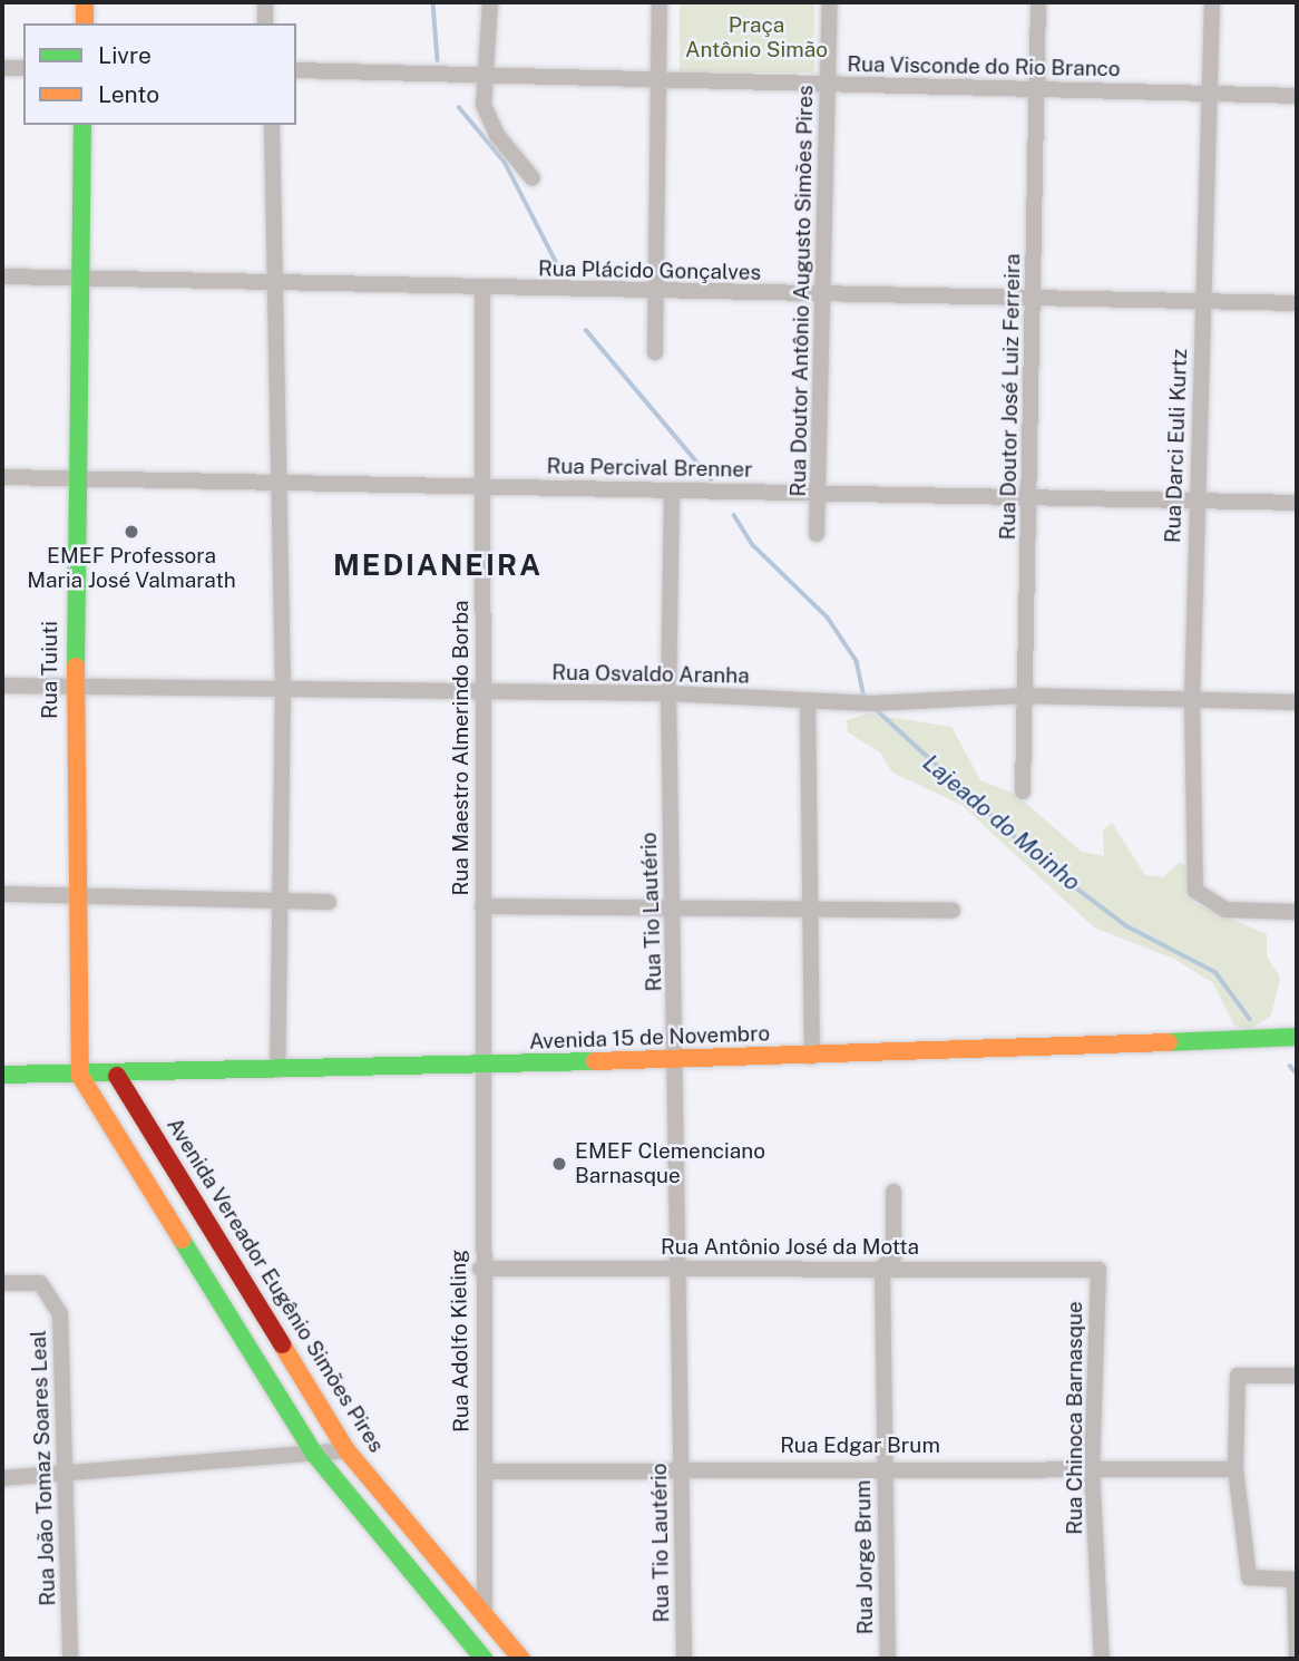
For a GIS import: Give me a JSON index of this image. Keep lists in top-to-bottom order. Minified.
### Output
{"streets":{"street":["Rua Visconde do Rio Branco","Rua Plácido Gonçalves","Rua Doutor Antônio Augusto Simões Pires","Rua Doutor José Luiz Ferreira","Rua Darci Euli Kurtz","Rua Percival Brenner","Rua Tuiuti","Rua Osvaldo Aranha","Rua Maestro Almerindo Borba","Rua Tio Lautério","Avenida 15 de Novembro","Rua Antônio José da Motta","Avenida Vereador Eugênio Simões Pires","Rua Adolfo Kieling","Rua Chinoca Barnasque","Rua Edgar Brum","Rua João Tomaz Soares Leal","Rua Jorge Brum"]},"crossings":[["Rua Visconde do Rio Branco","Rua Doutor Antônio Augusto Simões Pires"],["Rua Visconde do Rio Branco","Rua Doutor José Luiz Ferreira"],["Rua Visconde do Rio Branco","Rua Darci Euli Kurtz"],["Rua Plácido Gonçalves","Rua Doutor Antônio Augusto Simões Pires"],["Rua Plácido Gonçalves","Rua Doutor José Luiz Ferreira"],["Rua Plácido Gonçalves","Rua Darci Euli Kurtz"],["Rua Plácido Gonçalves","Rua Tuiuti"],["Rua Plácido Gonçalves","Rua Maestro Almerindo Borba"],["Rua Doutor Antônio Augusto Simões Pires","Rua Percival Brenner"],["Rua Doutor José Luiz Ferreira","Rua Percival Brenner"],["Rua Doutor José Luiz Ferreira","Rua Osvaldo Aranha"],["Rua Darci Euli Kurtz","Rua Percival Brenner"],["Rua Darci Euli Kurtz","Rua Osvaldo Aranha"],["Rua Percival Brenner","Rua Tuiuti"],["Rua Percival Brenner","Rua Maestro Almerindo Borba"],["Rua Percival Brenner","Rua Tio Lautério"],["Rua Tuiuti","Rua Osvaldo Aranha"],["Rua Tuiuti","Avenida 15 de Novembro"],["Rua Osvaldo Aranha","Rua Maestro Almerindo Borba"],["Rua Osvaldo Aranha","Rua Tio Lautério"],["Rua Maestro Almerindo Borba","Avenida 15 de Novembro"],["Rua Maestro Almerindo Borba","Rua Adolfo Kieling"],["Rua Tio Lautério","Avenida 15 de Novembro"],["Rua Tio Lautério","Rua Antônio José da Motta"],["Rua Tio Lautério","Rua Edgar Brum"],["Avenida 15 de Novembro","Avenida Vereador Eugênio Simões Pires"],["Avenida 15 de Novembro","Rua Adolfo Kieling"],["Rua Antônio José da Motta","Rua Adolfo Kieling"],["Rua Antônio José da Motta","Rua Chinoca Barnasque"],["Rua Antônio José da Motta","Rua Jorge Brum"],["Avenida Vereador Eugênio Simões Pires","Rua Adolfo Kieling"],["Rua Adolfo Kieling","Rua Edgar Brum"],["Rua Chinoca Barnasque","Rua Edgar Brum"],["Rua Edgar Brum","Rua Jorge Brum"]],"districts":["MEDIANEIRA"],"water":["Lajeado do Moinho"],"parks":["Praça Antônio Simão"],"places":["EMEF Professora Maria José Valmarath","EMEF Clemenciano Barnasque"],"legend":["Livre","Lento"]}
